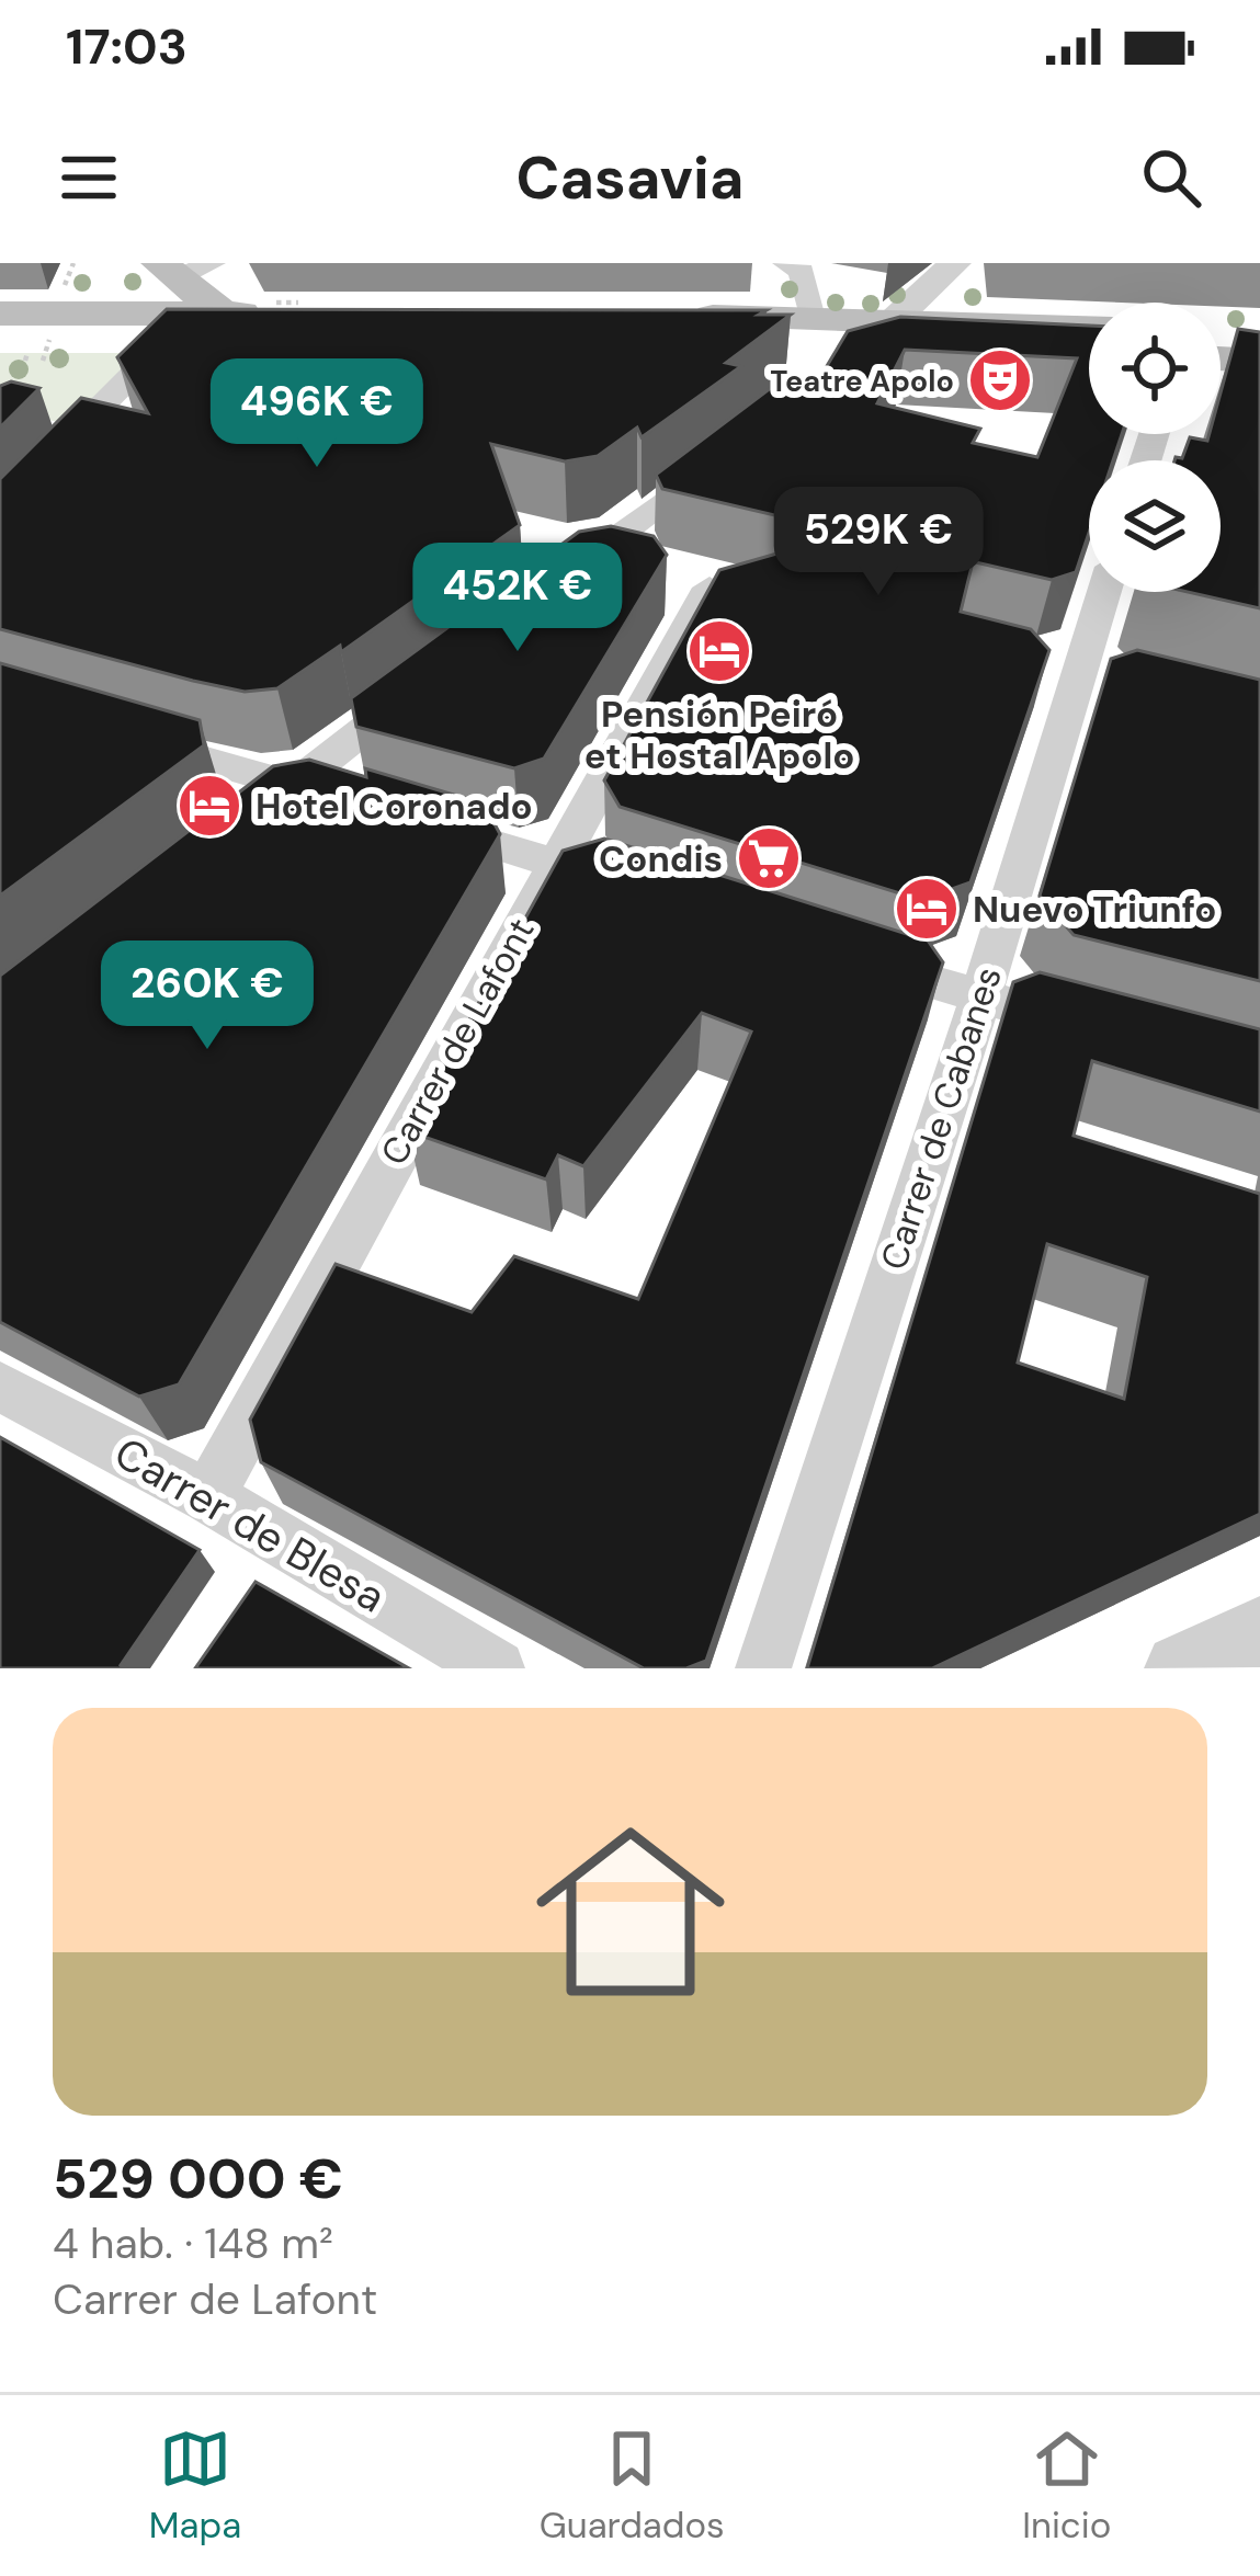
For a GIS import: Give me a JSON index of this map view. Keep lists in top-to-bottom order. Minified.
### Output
{"streets":{"street":["Carrer de Lafont","Carrer de Cabanes","Carrer de Blesa"]},"crossings":[["Carrer de Lafont","Carrer de Blesa"]],"places":{"theatre":["Teatre Apolo"],"hotel":["Pensión Peiró et Hostal Apolo","Hotel Coronado","Nuevo Triunfo"],"supermarket":["Condis"]},"page":{"status":"17:03","header":"Casavia","price":["496K €","529K €","452K €","260K €"],"list":[{"name":"529 000 €","note":"4 hab. · 148 m² · Carrer de Lafont"}],"tabs":["Mapa","Guardados","Inicio"]}}
